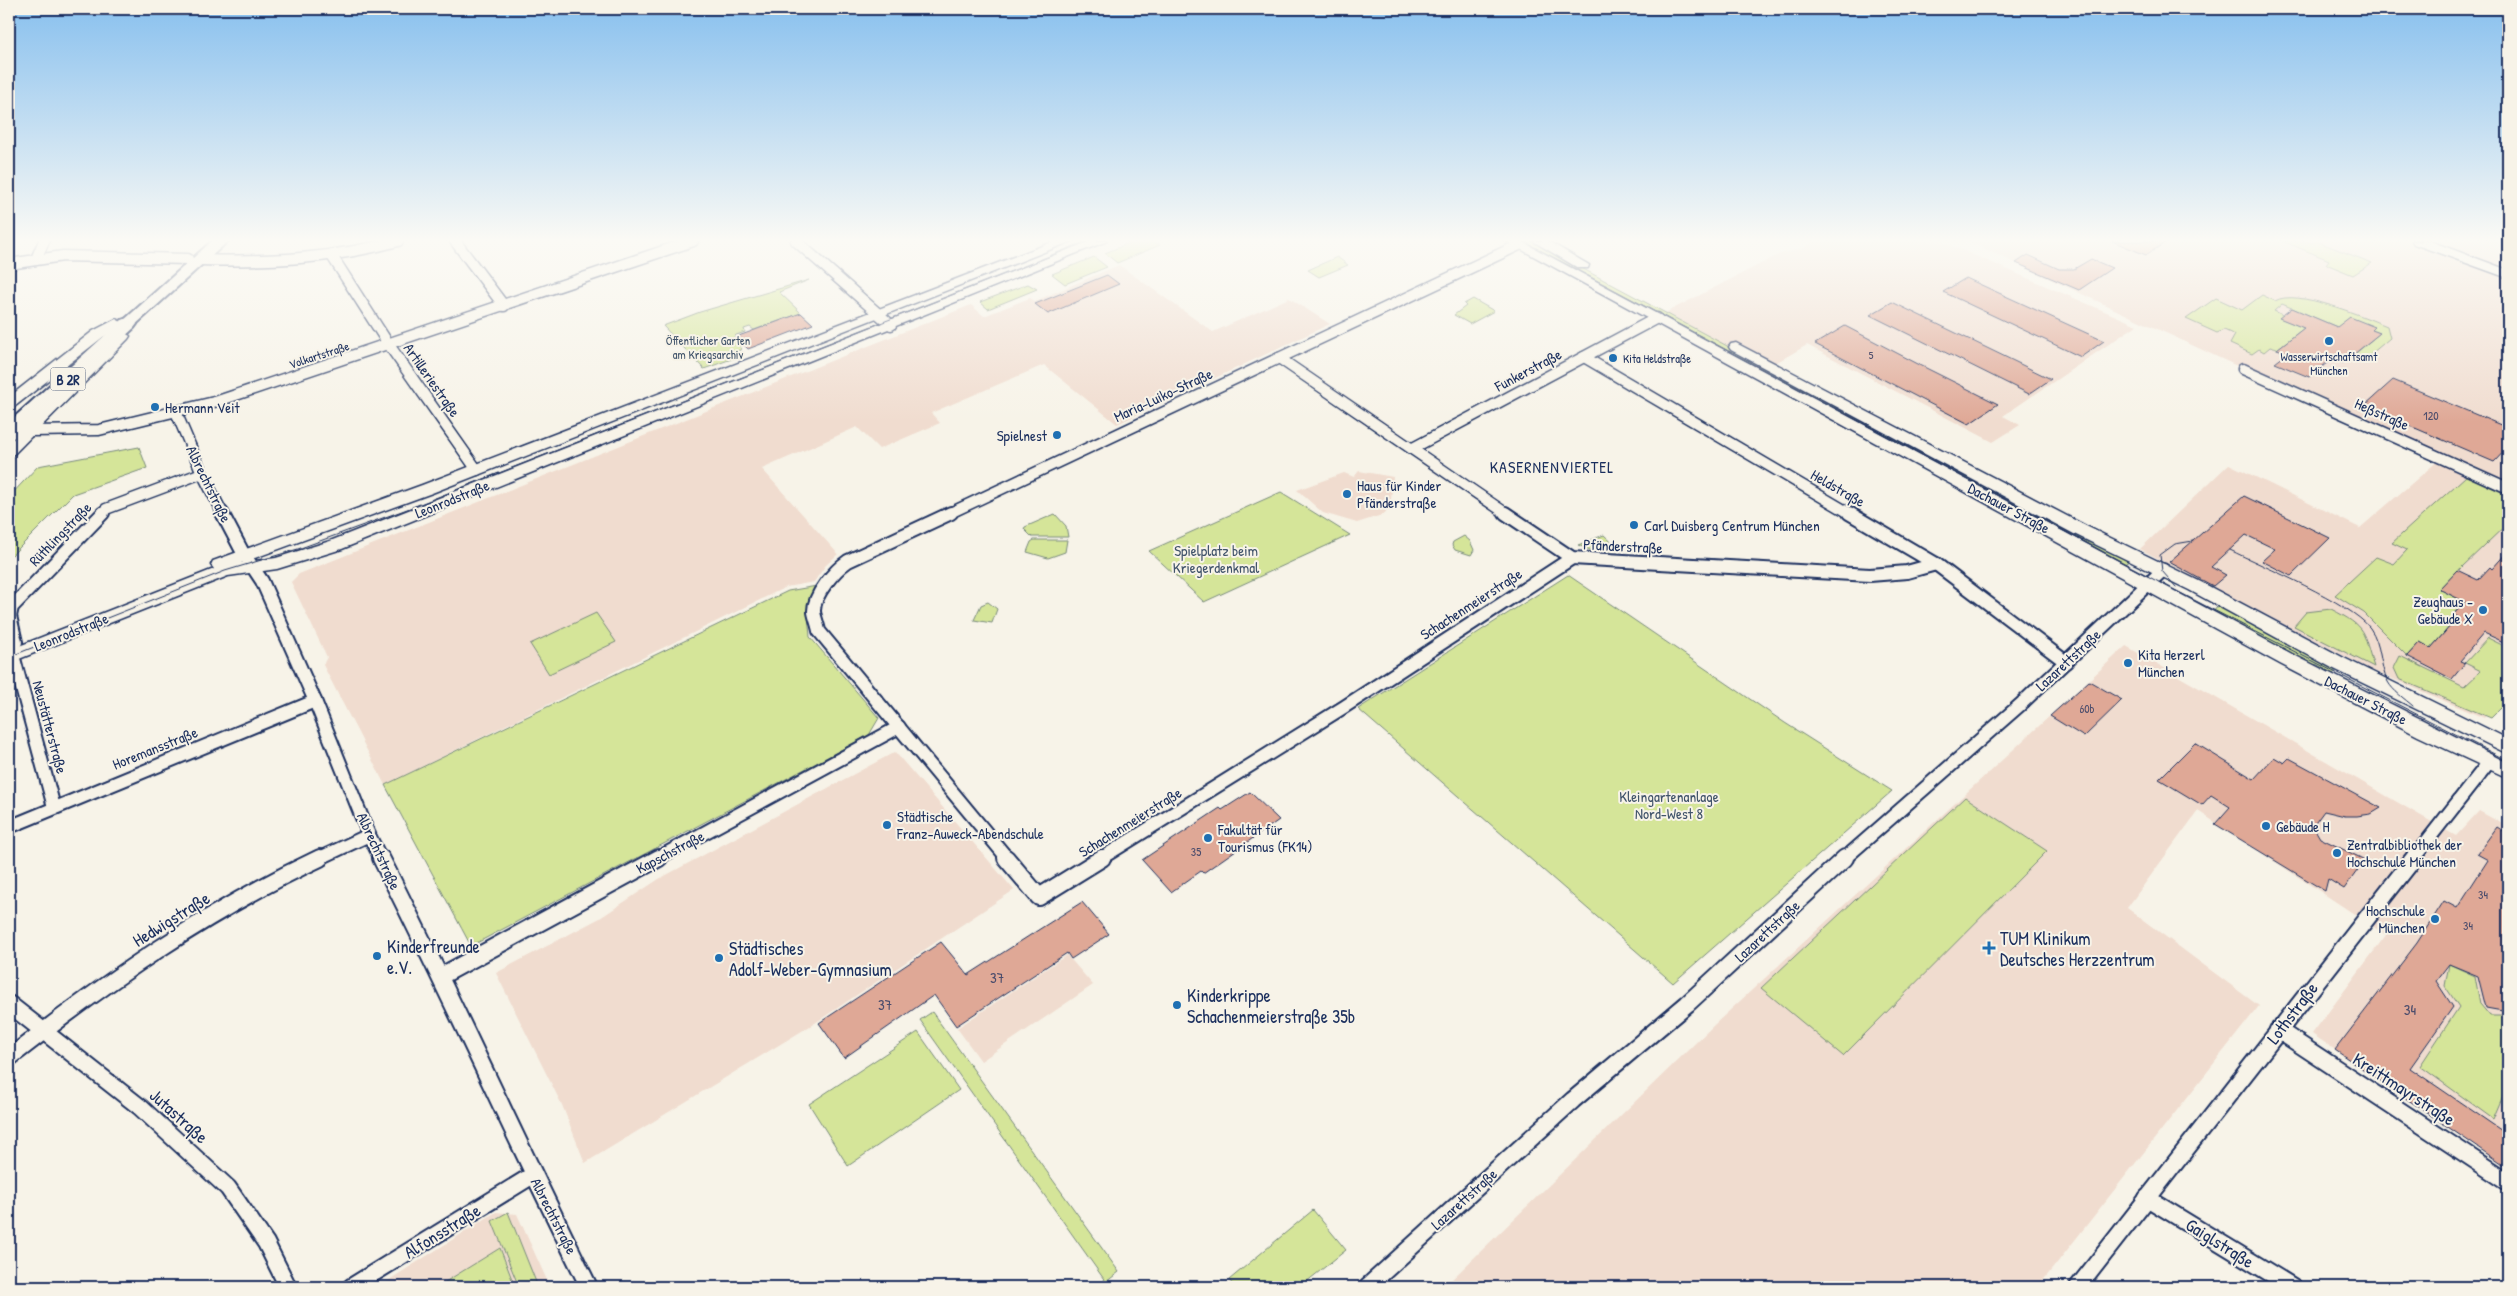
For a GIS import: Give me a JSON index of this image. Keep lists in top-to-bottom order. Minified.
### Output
{"streets":{"highway":["B 2R"],"main road":["Leonrodstraße","Dachauer Straße","Lothstraße"],"street":["Volkartstraße","Funkerstraße","Artilleriestraße","Maria-Luiko-Straße","Heßstraße","Albrechtstraße","Heldstraße","Rüthlingstraße","Pfänderstraße","Schachenmeierstraße","Lazarettstraße","Neustätterstraße","Horemansstraße","Kapschstraße","Hedwigstraße","Kreittmayrstraße","Jutastraße","Alfonsstraße","Gaiglstraße"]},"crossings":[["Volkartstraße","Artilleriestraße"],["Volkartstraße","Albrechtstraße"],["Funkerstraße","Heldstraße"],["Funkerstraße","Dachauer Straße"],["Funkerstraße","Pfänderstraße"],["Artilleriestraße","Leonrodstraße"],["Maria-Luiko-Straße","Pfänderstraße"],["Maria-Luiko-Straße","Schachenmeierstraße"],["Albrechtstraße","Leonrodstraße"],["Albrechtstraße","Rüthlingstraße"],["Albrechtstraße","Horemansstraße"],["Albrechtstraße","Kapschstraße"],["Albrechtstraße","Hedwigstraße"],["Albrechtstraße","Alfonsstraße"],["Heldstraße","Pfänderstraße"],["Heldstraße","Lazarettstraße"],["Leonrodstraße","Rüthlingstraße"],["Leonrodstraße","Neustätterstraße"],["Dachauer Straße","Lazarettstraße"],["Dachauer Straße","Lothstraße"],["Rüthlingstraße","Neustätterstraße"],["Pfänderstraße","Schachenmeierstraße"],["Schachenmeierstraße","Kapschstraße"],["Neustätterstraße","Horemansstraße"],["Hedwigstraße","Jutastraße"],["Lothstraße","Kreittmayrstraße"],["Lothstraße","Gaiglstraße"]],"districts":["KASERNENVIERTEL"],"parks":["Öffentlicher Garten am Kriegsarchiv","Spielplatz beim Kriegerdenkmal","Kleingartenanlage Nord-West 8"],"places":{"other":["Wasserwirtschaftsamt München","Kita Heldstraße","Hermann Veit","Spielnest","Haus für Kinder Pfänderstraße","Carl Duisberg Centrum München","Zeughaus - Gebäude X","Kita Herzerl München","Städtische Franz-Auweck-Abendschule","Gebäude H","Fakultät für Tourismus (FK14)","Zentralbibliothek der Hochschule München","Hochschule München","Kinderfreunde e.V.","Städtisches Adolf-Weber-Gymnasium","Kinderkrippe Schachenmeierstraße 35b"],"health":["TUM Klinikum Deutsches Herzzentrum"]},"house_numbers":["5","120","60b","35","34","34","37","37","34"]}
